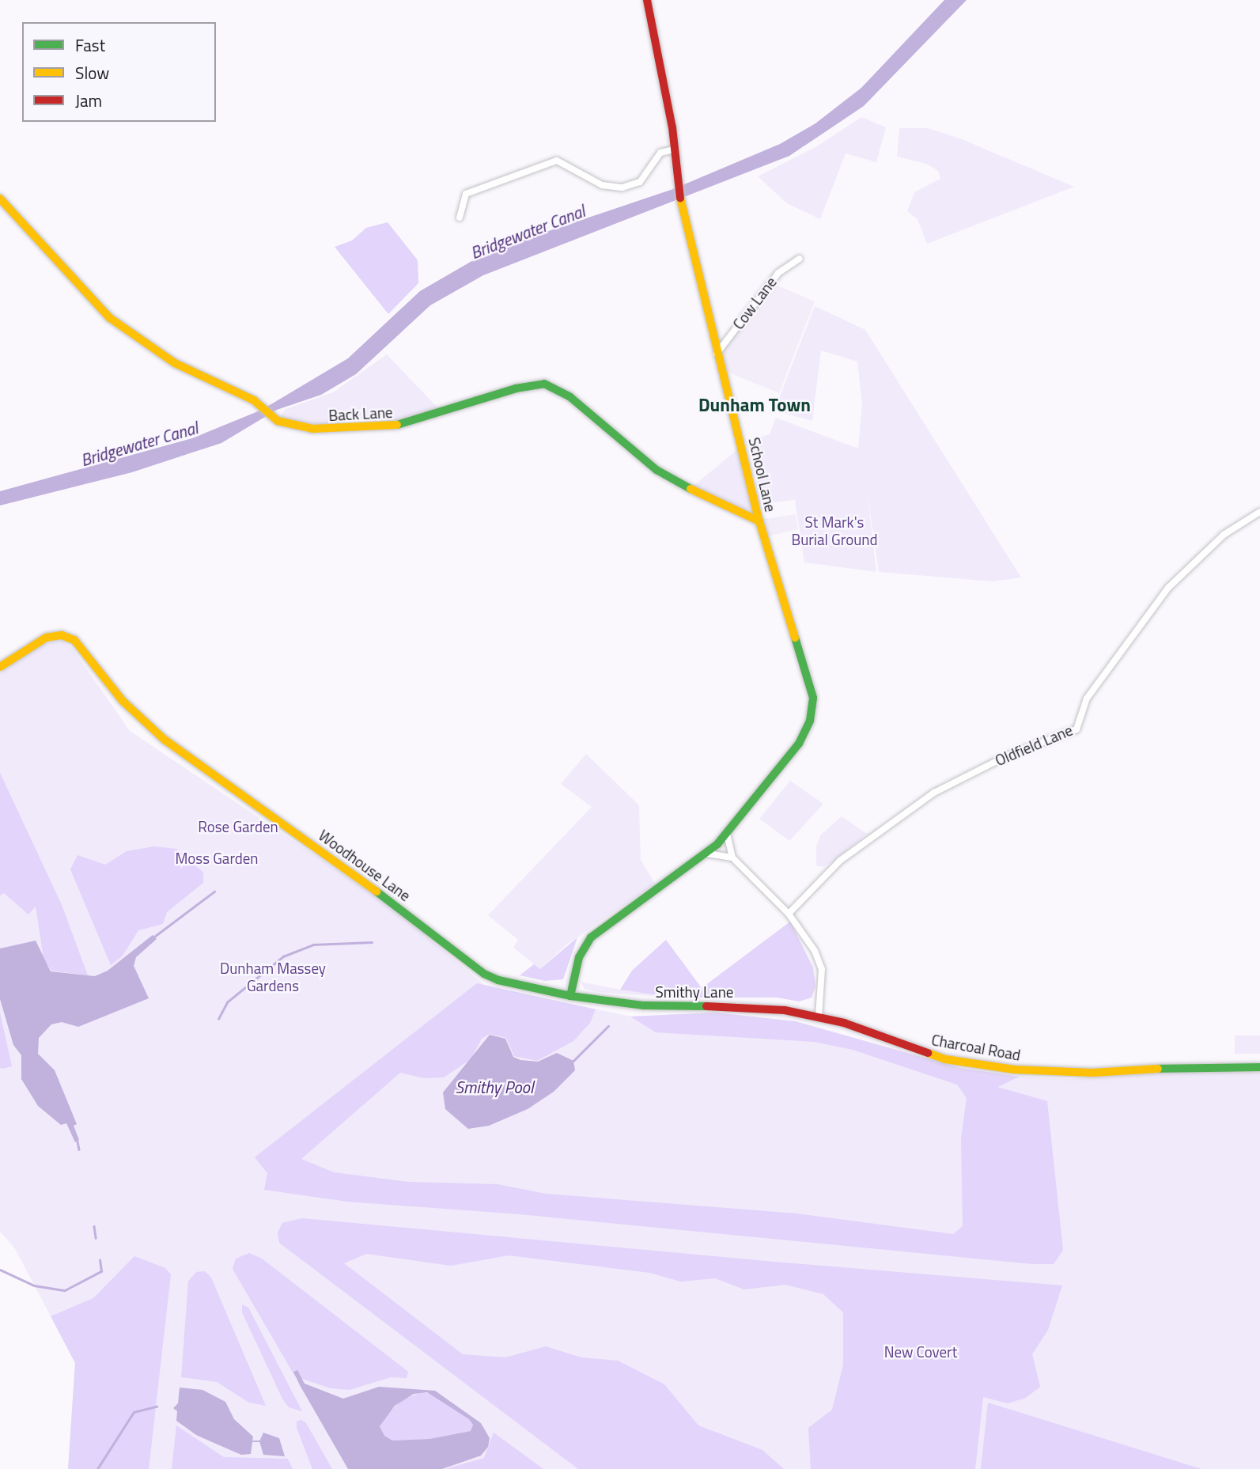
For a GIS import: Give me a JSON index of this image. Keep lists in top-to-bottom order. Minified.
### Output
{"streets":{"street":["Cow Lane","Back Lane","School Lane","Oldfield Lane","Woodhouse Lane","Smithy Lane","Charcoal Road"]},"crossings":[["Cow Lane","School Lane"],["Back Lane","School Lane"],["Woodhouse Lane","Smithy Lane"],["Smithy Lane","Charcoal Road"]],"districts":["Dunham Town"],"water":["Bridgewater Canal","Smithy Pool"],"parks":["St Mark's Burial Ground","Rose Garden","Moss Garden","Dunham Massey Gardens","New Covert"],"legend":["Fast","Slow","Jam"]}
